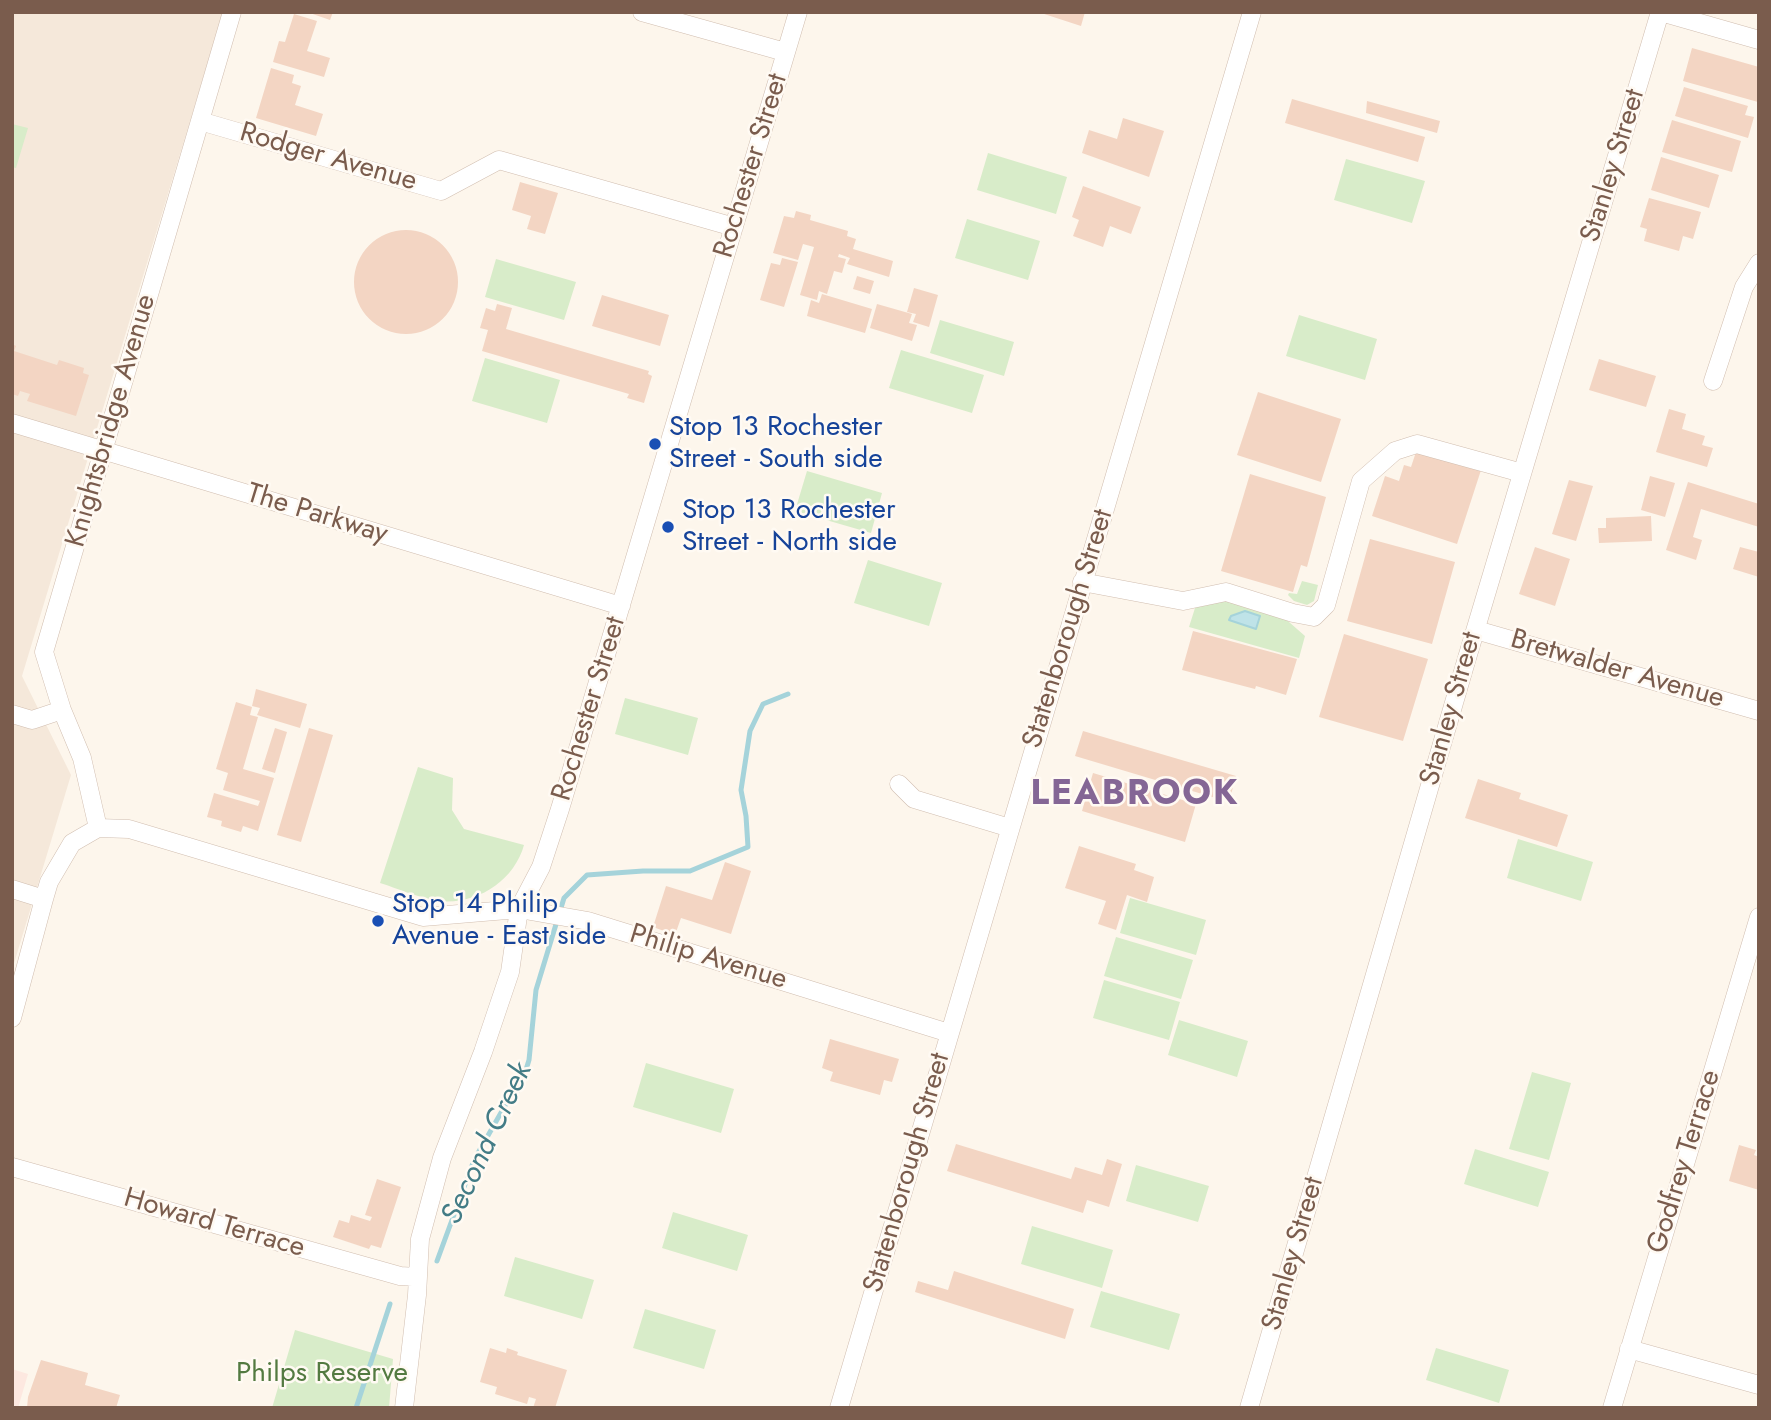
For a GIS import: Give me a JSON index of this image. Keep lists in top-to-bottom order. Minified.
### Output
{"streets":{"street":["Rodger Avenue","Rochester Street","Stanley Street","Knightsbridge Avenue","The Parkway","Statenborough Street","Bretwalder Avenue","Philip Avenue","Godfrey Terrace","Howard Terrace"]},"crossings":[["Rodger Avenue","Rochester Street"],["Rodger Avenue","Knightsbridge Avenue"],["Rochester Street","The Parkway"],["Rochester Street","Philip Avenue"],["Rochester Street","Howard Terrace"],["Stanley Street","Bretwalder Avenue"],["Knightsbridge Avenue","The Parkway"],["Knightsbridge Avenue","Philip Avenue"],["Statenborough Street","Philip Avenue"]],"districts":["LEABROOK"],"water":["Second Creek"],"parks":["Philps Reserve"],"places":["Stop 13 Rochester Street - South side","Stop 13 Rochester Street - North side","Stop 14 Philip Avenue - East side"]}
